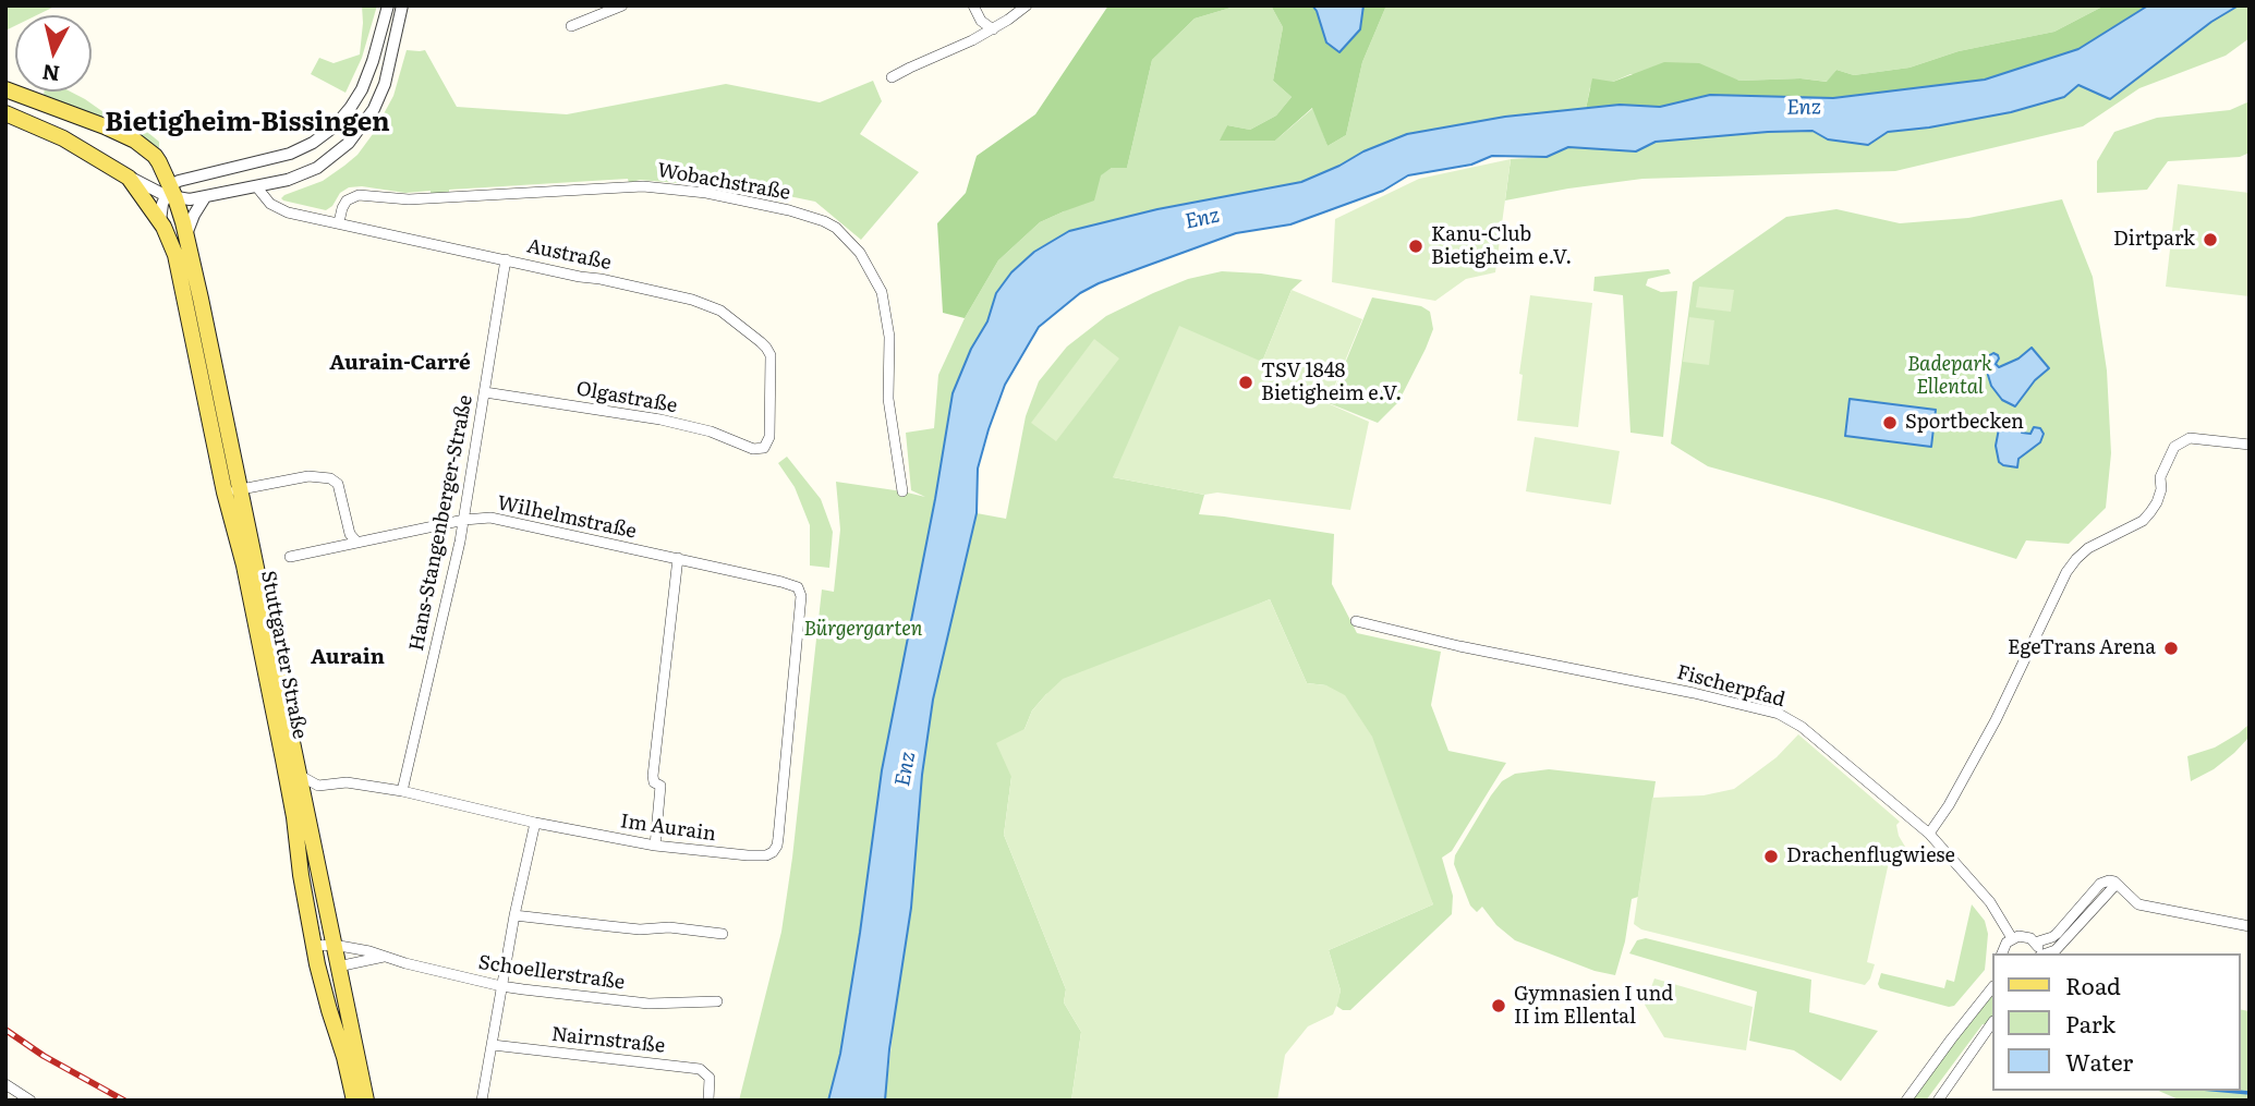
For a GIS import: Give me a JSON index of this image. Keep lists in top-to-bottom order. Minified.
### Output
{"streets":{"main road":["Stuttgarter Straße"],"street":["Wobachstraße","Austraße","Olgastraße","Wilhelmstraße","Hans-Stangenberger-Straße","Fischerpfad","Im Aurain","Schoellerstraße","Nairnstraße"]},"crossings":[["Wobachstraße","Austraße"],["Austraße","Olgastraße"],["Austraße","Hans-Stangenberger-Straße"],["Olgastraße","Hans-Stangenberger-Straße"],["Wilhelmstraße","Hans-Stangenberger-Straße"],["Wilhelmstraße","Im Aurain"],["Hans-Stangenberger-Straße","Im Aurain"],["Stuttgarter Straße","Im Aurain"],["Stuttgarter Straße","Schoellerstraße"]],"districts":["Bietigheim-Bissingen","Aurain-Carré","Aurain"],"water":["Enz"],"parks":["Badepark Ellental","Bürgergarten"],"places":["Dirtpark","Kanu-Club Bietigheim e.V.","TSV 1848 Bietigheim e.V.","Sportbecken","EgeTrans Arena","Drachenflugwiese","Gymnasien I und II im Ellental"],"legend":["Road","Park","Water"],"north":"bottom"}
